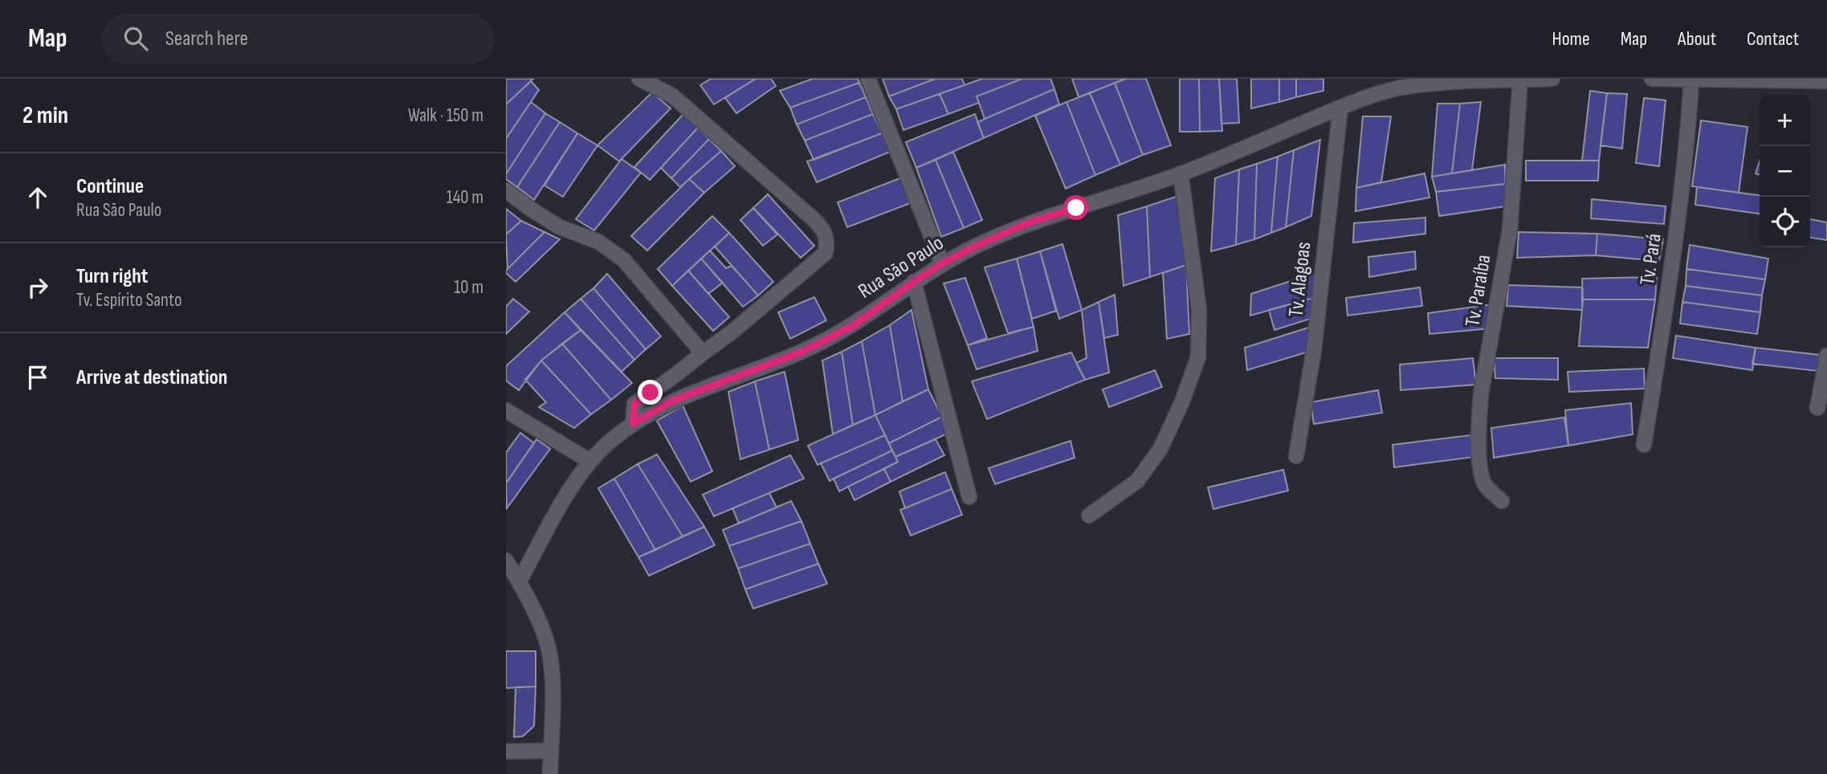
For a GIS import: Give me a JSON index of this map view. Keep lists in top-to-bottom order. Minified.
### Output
{"streets":{"street":["Tv. Pará","Rua São Paulo","Tv. Alagoas","Tv. Paraíba"]},"crossings":[["Rua São Paulo","Tv. Alagoas"],["Rua São Paulo","Tv. Paraíba"]],"page":{"header":"Map","search":"Search here","nav":["Home","Map","About","Contact"],"heading":["2 min","Walk · 150 m"],"map_buttons":["+","−"],"list":[["Continue","Rua São Paulo","140 m"],["Turn right","Tv. Espírito Santo","10 m"],"Arrive at destination"]}}
